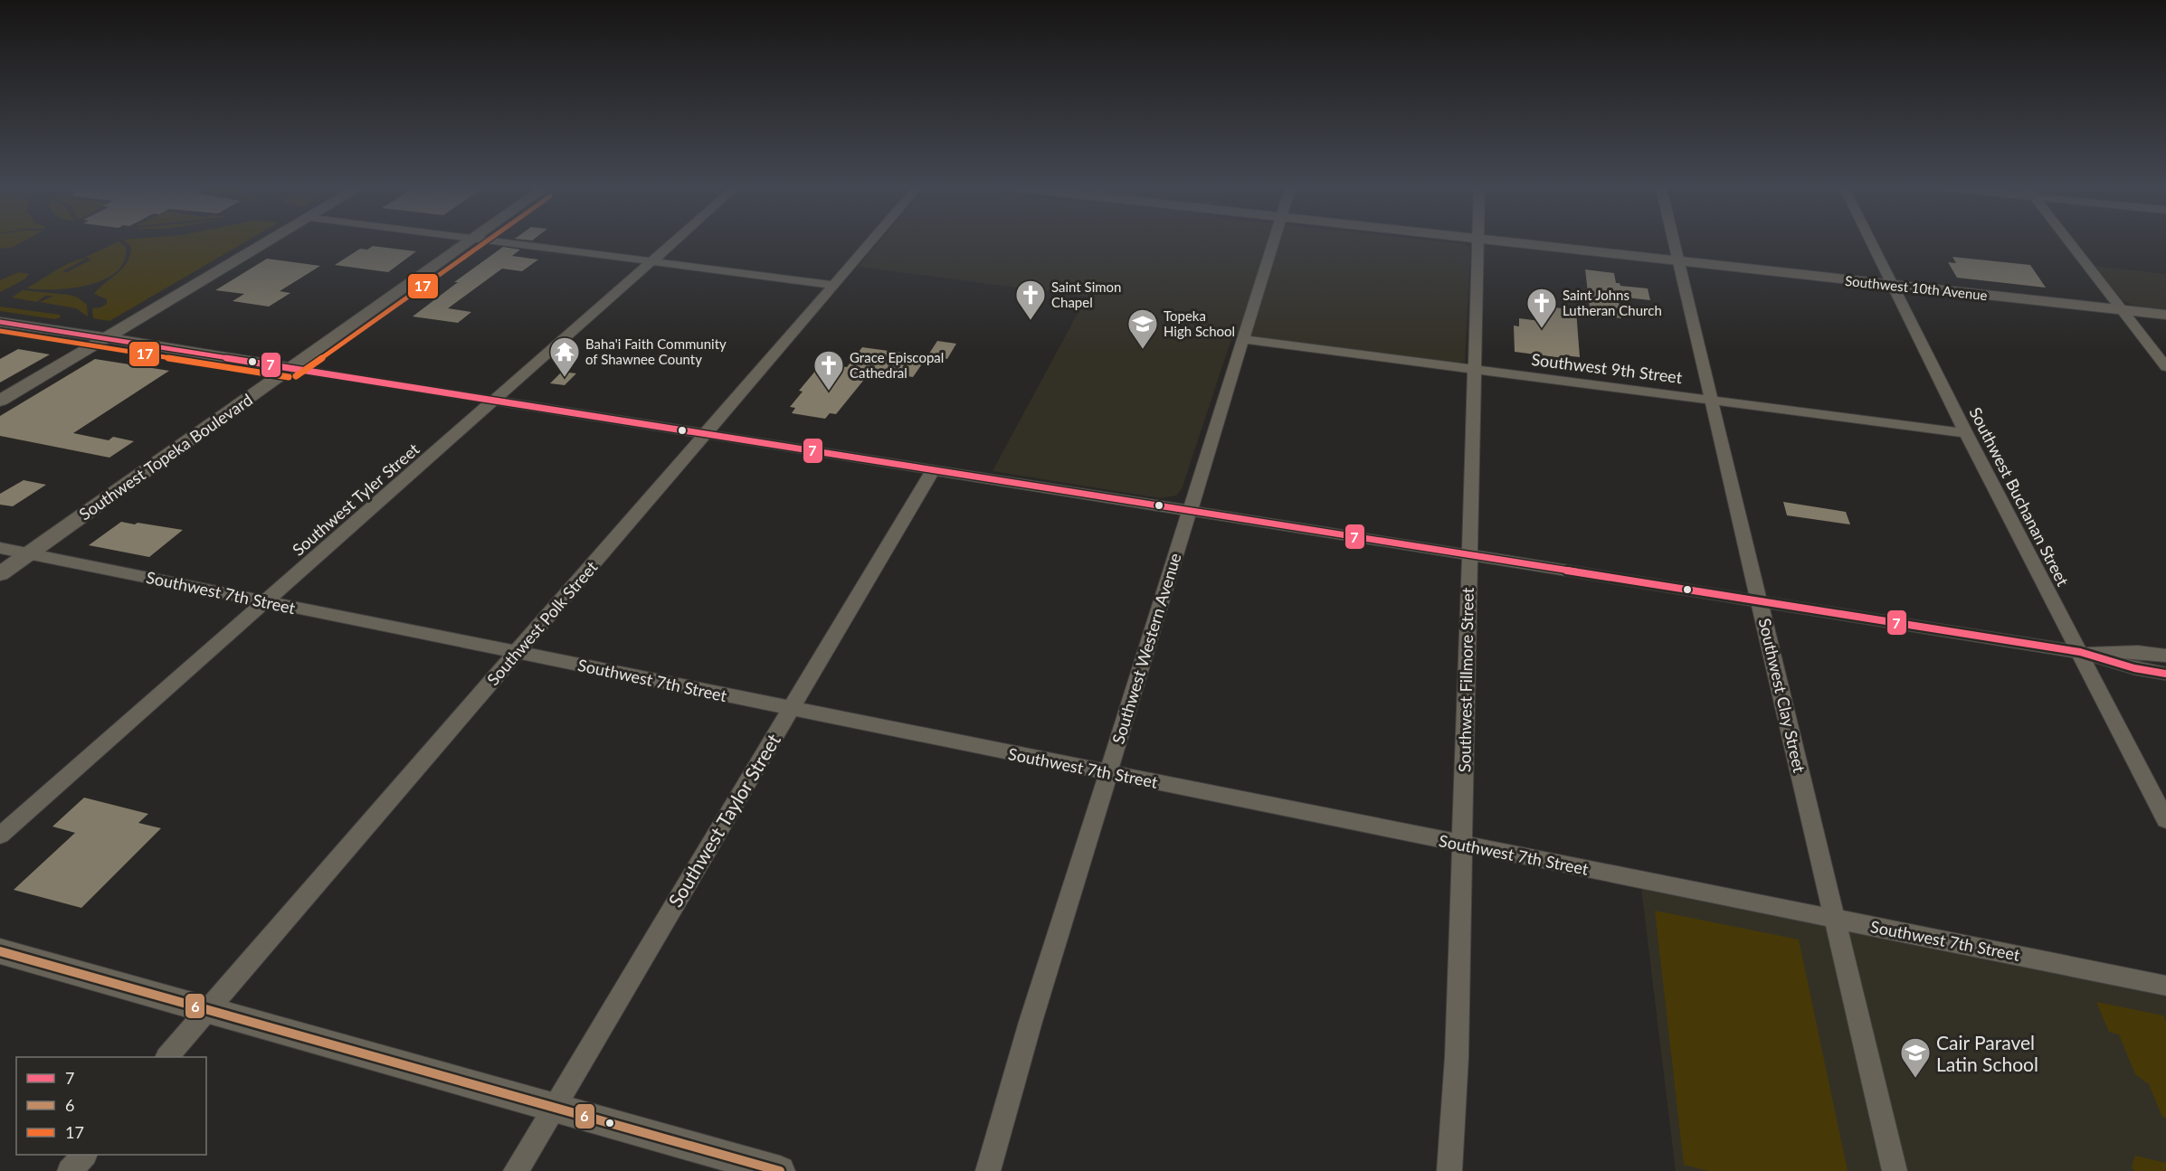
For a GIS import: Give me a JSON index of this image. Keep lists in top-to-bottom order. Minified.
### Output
{"streets":{"main road":["Southwest 10th Avenue","Southwest Topeka Boulevard"],"street":["Southwest 9th Street","Southwest Buchanan Street","Southwest Tyler Street","Southwest 7th Street","Southwest Polk Street","Southwest Western Avenue","Southwest Fillmore Street","Southwest Clay Street","Southwest Taylor Street"]},"crossings":[["Southwest 10th Avenue","Southwest Buchanan Street"],["Southwest 10th Avenue","Southwest Clay Street"],["Southwest 9th Street","Southwest Buchanan Street"],["Southwest 9th Street","Southwest Western Avenue"],["Southwest 9th Street","Southwest Fillmore Street"],["Southwest 9th Street","Southwest Clay Street"],["Southwest Topeka Boulevard","Southwest 7th Street"],["Southwest Tyler Street","Southwest 7th Street"],["Southwest 7th Street","Southwest Polk Street"],["Southwest 7th Street","Southwest Western Avenue"],["Southwest 7th Street","Southwest Fillmore Street"],["Southwest 7th Street","Southwest Clay Street"],["Southwest 7th Street","Southwest Taylor Street"]],"places":{"church":["Saint Simon Chapel","Saint Johns Lutheran Church","Grace Episcopal Cathedral"],"school or university":["Topeka High School","Cair Paravel Latin School"],"temple":["Baha'i Faith Community of Shawnee County"]},"lines":["transit line 17","transit line 7","transit line 6"],"legend":["7","6","17"]}
